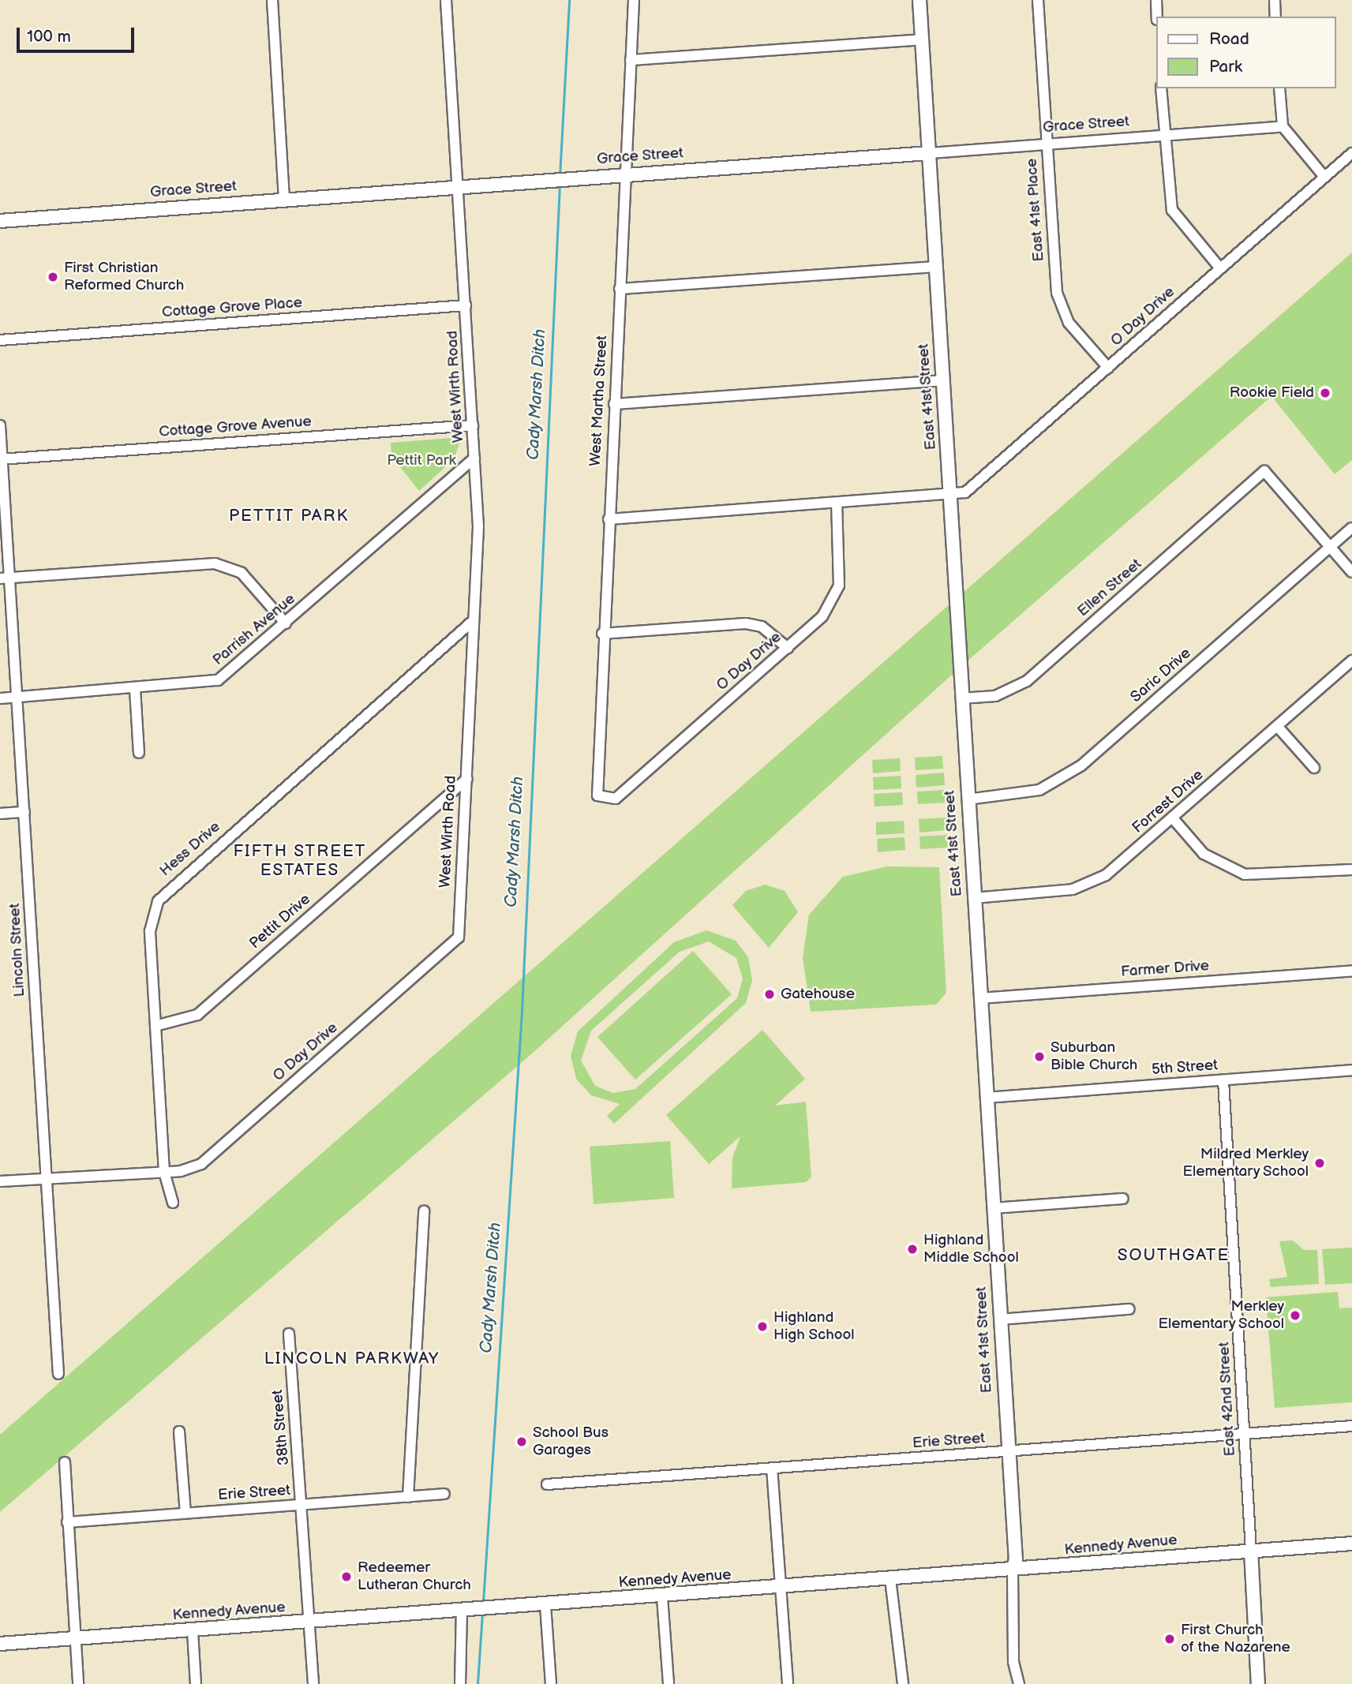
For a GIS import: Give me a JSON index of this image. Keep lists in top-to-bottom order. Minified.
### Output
{"streets":{"street":["Grace Street","East 41st Place","Cottage Grove Place","O Day Drive","West Wirth Road","East 41st Street","West Martha Street","Cottage Grove Avenue","Ellen Street","Parrish Avenue","Saric Drive","Forrest Drive","Hess Drive","Pettit Drive","Lincoln Street","Farmer Drive","5th Street","East 42nd Street","38th Street","Erie Street","Kennedy Avenue"]},"crossings":[["Grace Street","East 41st Place"],["Grace Street","West Wirth Road"],["Grace Street","East 41st Street"],["Grace Street","West Martha Street"],["East 41st Place","O Day Drive"],["Cottage Grove Place","West Wirth Road"],["O Day Drive","West Wirth Road"],["O Day Drive","East 41st Street"],["O Day Drive","West Martha Street"],["O Day Drive","Hess Drive"],["O Day Drive","Lincoln Street"],["West Wirth Road","Cottage Grove Avenue"],["West Wirth Road","Parrish Avenue"],["West Wirth Road","Hess Drive"],["West Wirth Road","Pettit Drive"],["East 41st Street","Ellen Street"],["East 41st Street","Saric Drive"],["East 41st Street","Forrest Drive"],["East 41st Street","Farmer Drive"],["East 41st Street","5th Street"],["East 41st Street","Erie Street"],["East 41st Street","Kennedy Avenue"],["Cottage Grove Avenue","Lincoln Street"],["Ellen Street","Saric Drive"],["Parrish Avenue","Lincoln Street"],["Hess Drive","Pettit Drive"],["5th Street","East 42nd Street"],["East 42nd Street","Erie Street"],["East 42nd Street","Kennedy Avenue"],["38th Street","Erie Street"],["38th Street","Kennedy Avenue"]],"districts":["PETTIT PARK","FIFTH STREET ESTATES","SOUTHGATE","LINCOLN PARKWAY"],"water":["Cady Marsh Ditch"],"parks":["Pettit Park"],"places":["First Christian Reformed Church","Rookie Field","Gatehouse","Suburban Bible Church","Mildred Merkley Elementary School","Highland Middle School","Merkley Elementary School","Highland High School","School Bus Garages","Redeemer Lutheran Church","First Church of the Nazarene"],"legend":["Road","Park"],"scale_bar":"100 m"}
